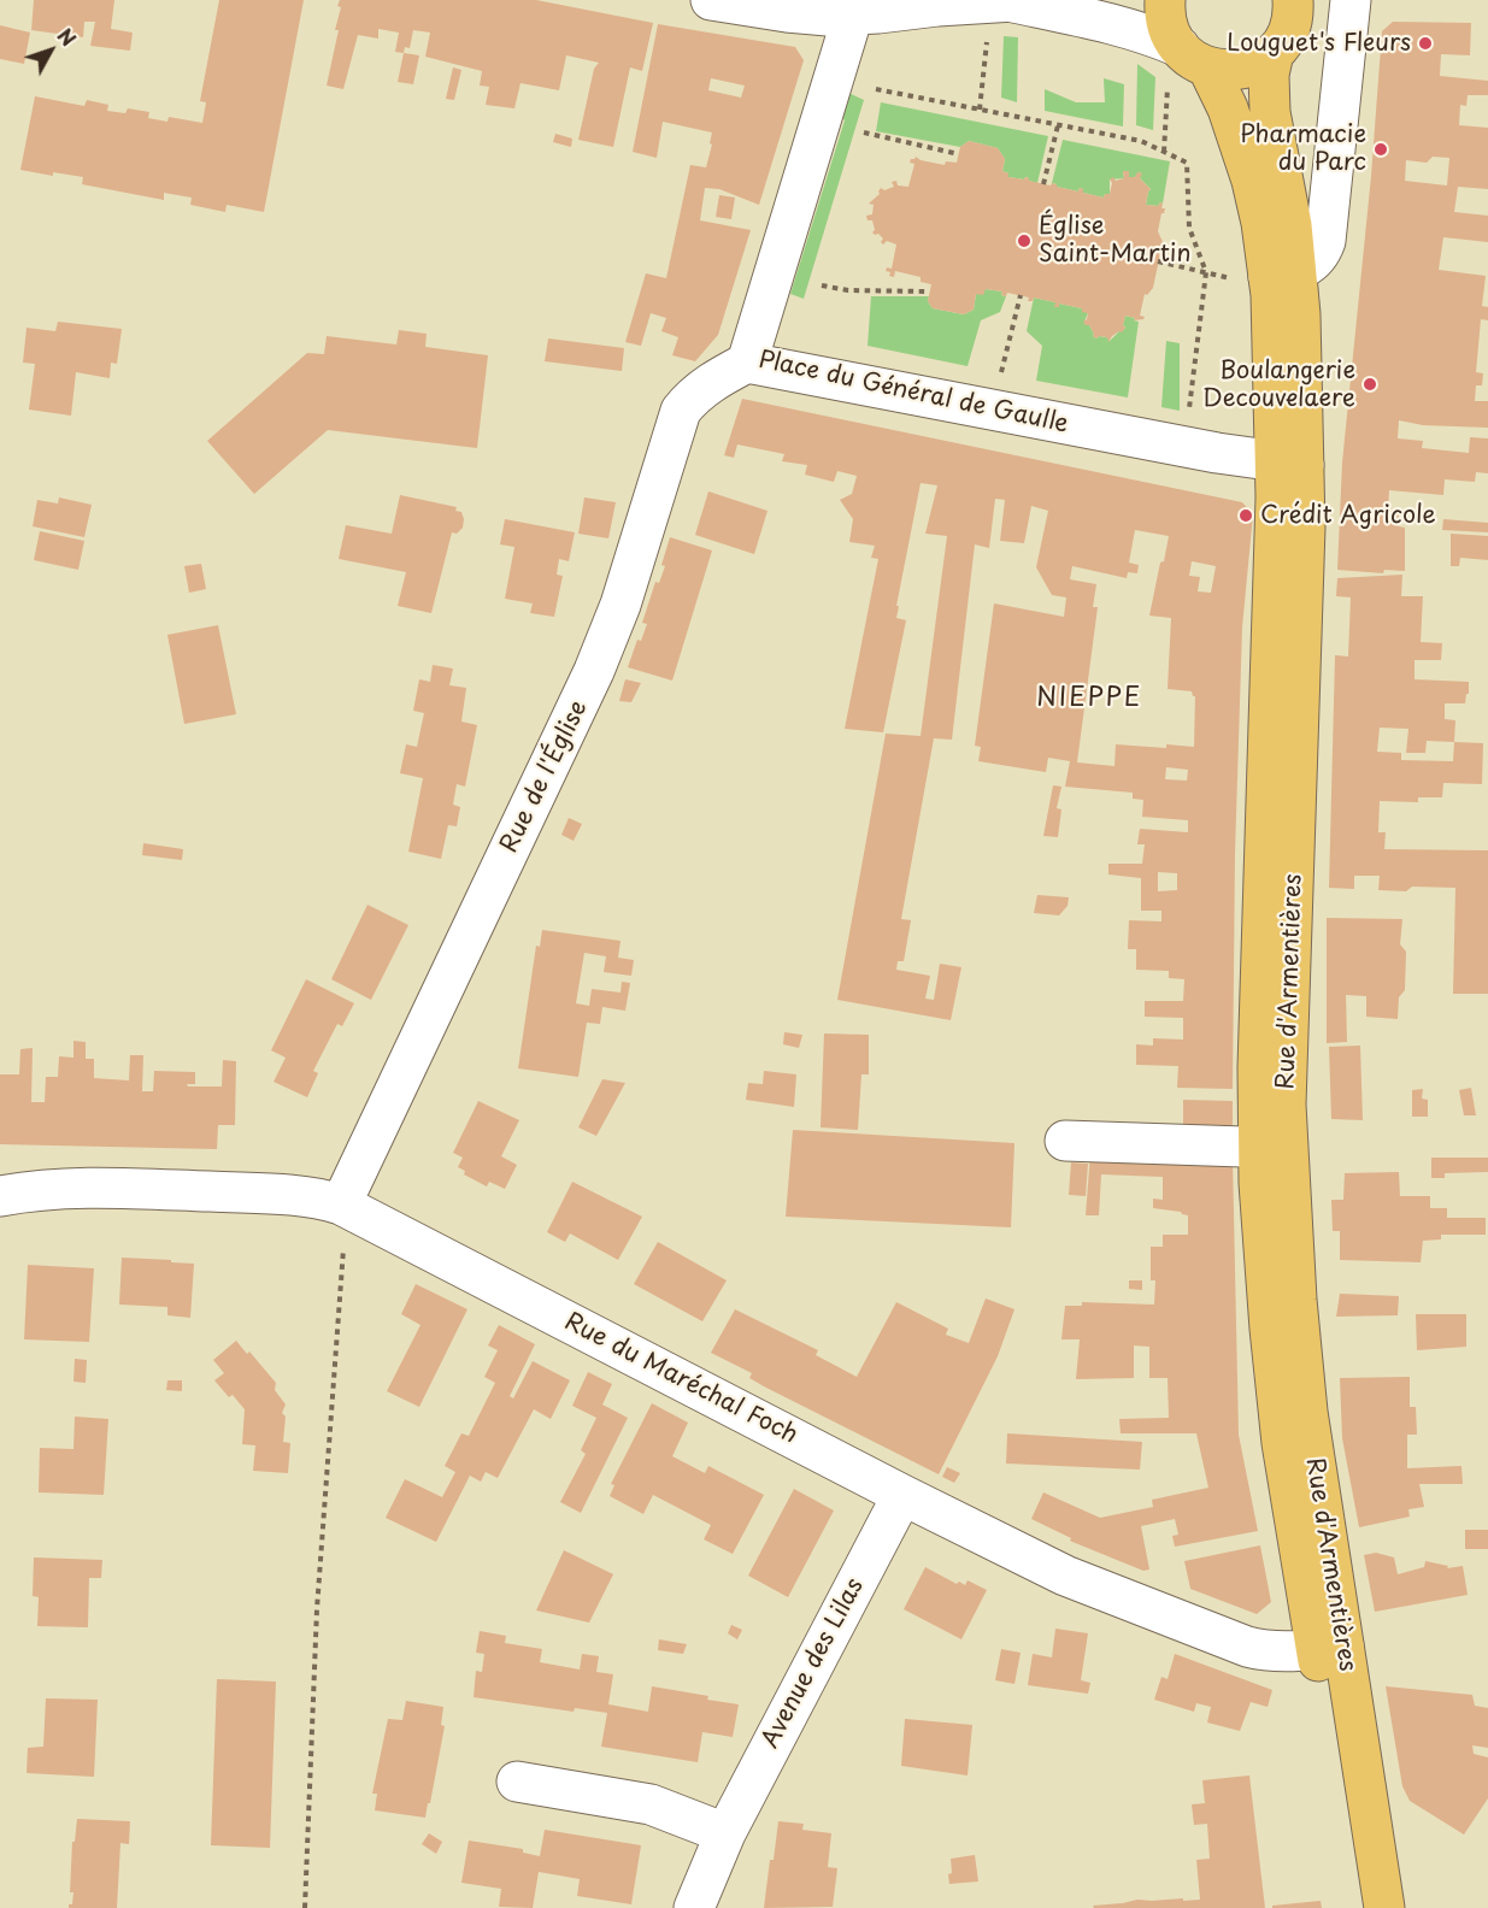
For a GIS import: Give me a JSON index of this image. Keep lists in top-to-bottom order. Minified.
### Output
{"streets":{"main road":["Rue d'Armentières"],"street":["Place du Général de Gaulle","Rue de l'Église","Rue du Maréchal Foch","Avenue des Lilas"]},"crossings":[["Place du Général de Gaulle","Rue de l'Église"],["Place du Général de Gaulle","Rue d'Armentières"],["Rue de l'Église","Rue du Maréchal Foch"],["Rue d'Armentières","Rue du Maréchal Foch"],["Rue du Maréchal Foch","Avenue des Lilas"]],"districts":["NIEPPE"],"places":["Louguet's Fleurs","Pharmacie du Parc","Église Saint-Martin","Boulangerie Decouvelaere","Crédit Agricole"],"north":"top right"}
